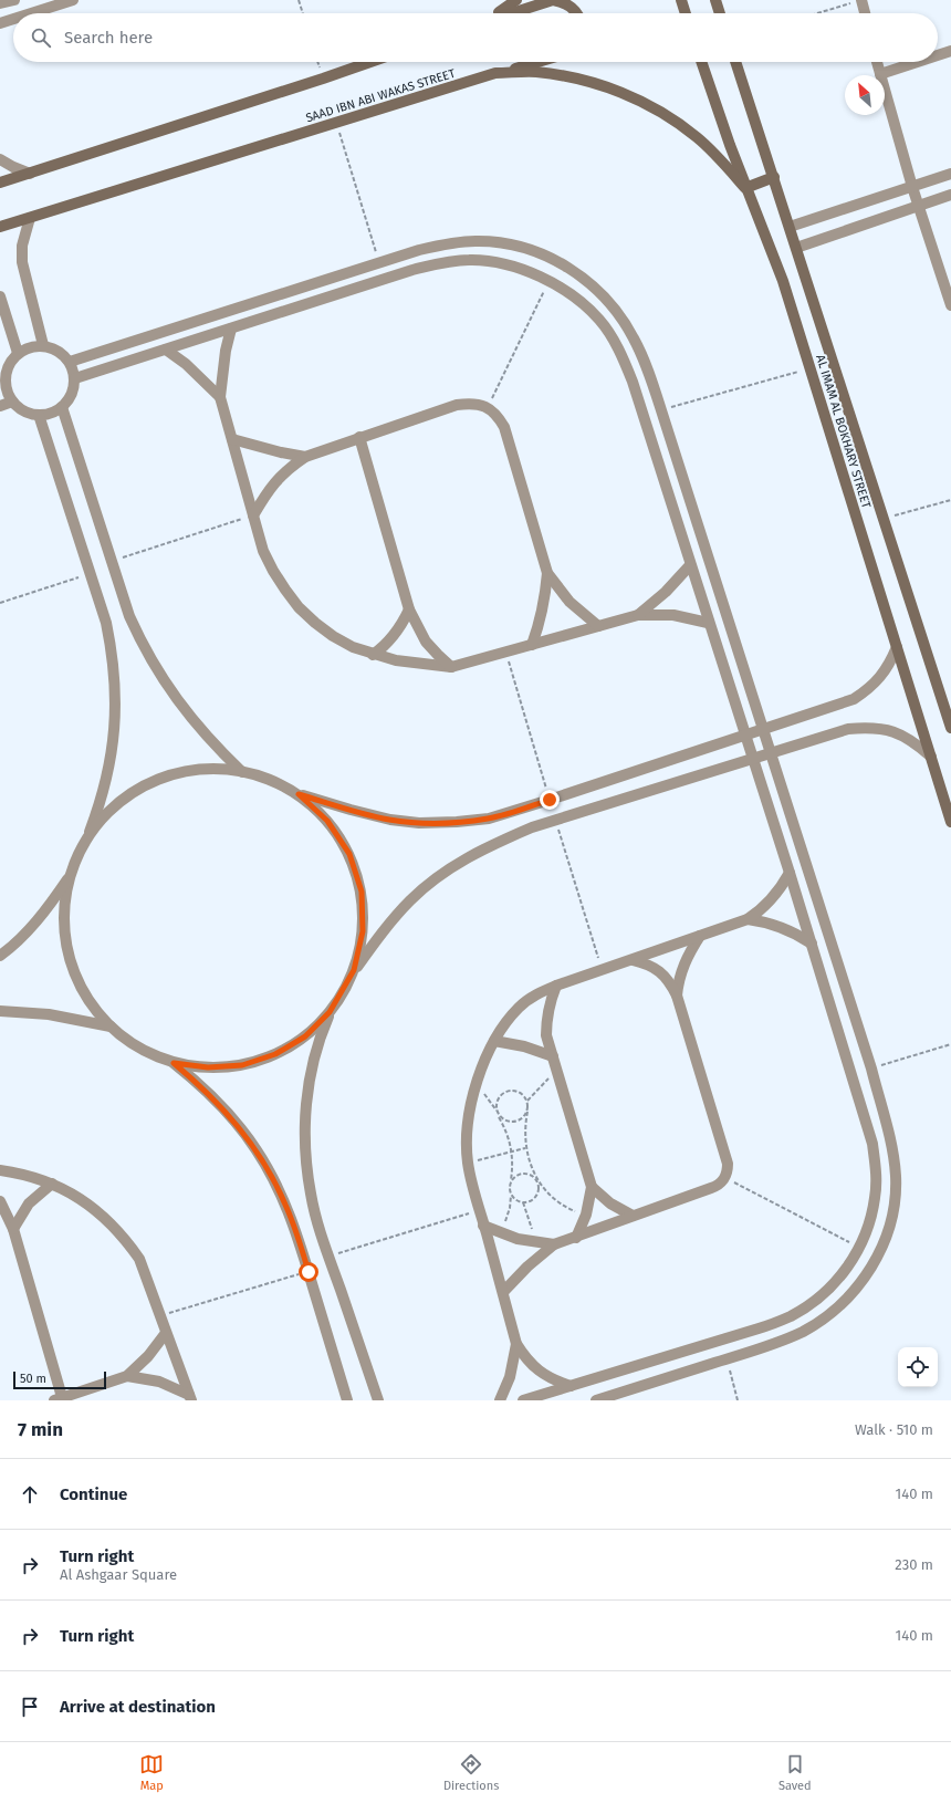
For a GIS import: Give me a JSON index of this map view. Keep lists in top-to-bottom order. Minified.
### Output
{"streets":{"street":["SAAD IBN ABI WAKAS STREET","AL IMAM AL BOKHARY STREET"]},"crossings":[["SAAD IBN ABI WAKAS STREET","AL IMAM AL BOKHARY STREET"]],"scale_bar":"50 m","north":"top left","page":{"search":"Search here","scale":"50 m","heading":["7 min","Walk · 510 m"],"list":[["Continue","140 m"],["Turn right","Al Ashgaar Square","230 m"],["Turn right","140 m"],"Arrive at destination"],"nav":["Map","Directions","Saved"]}}
